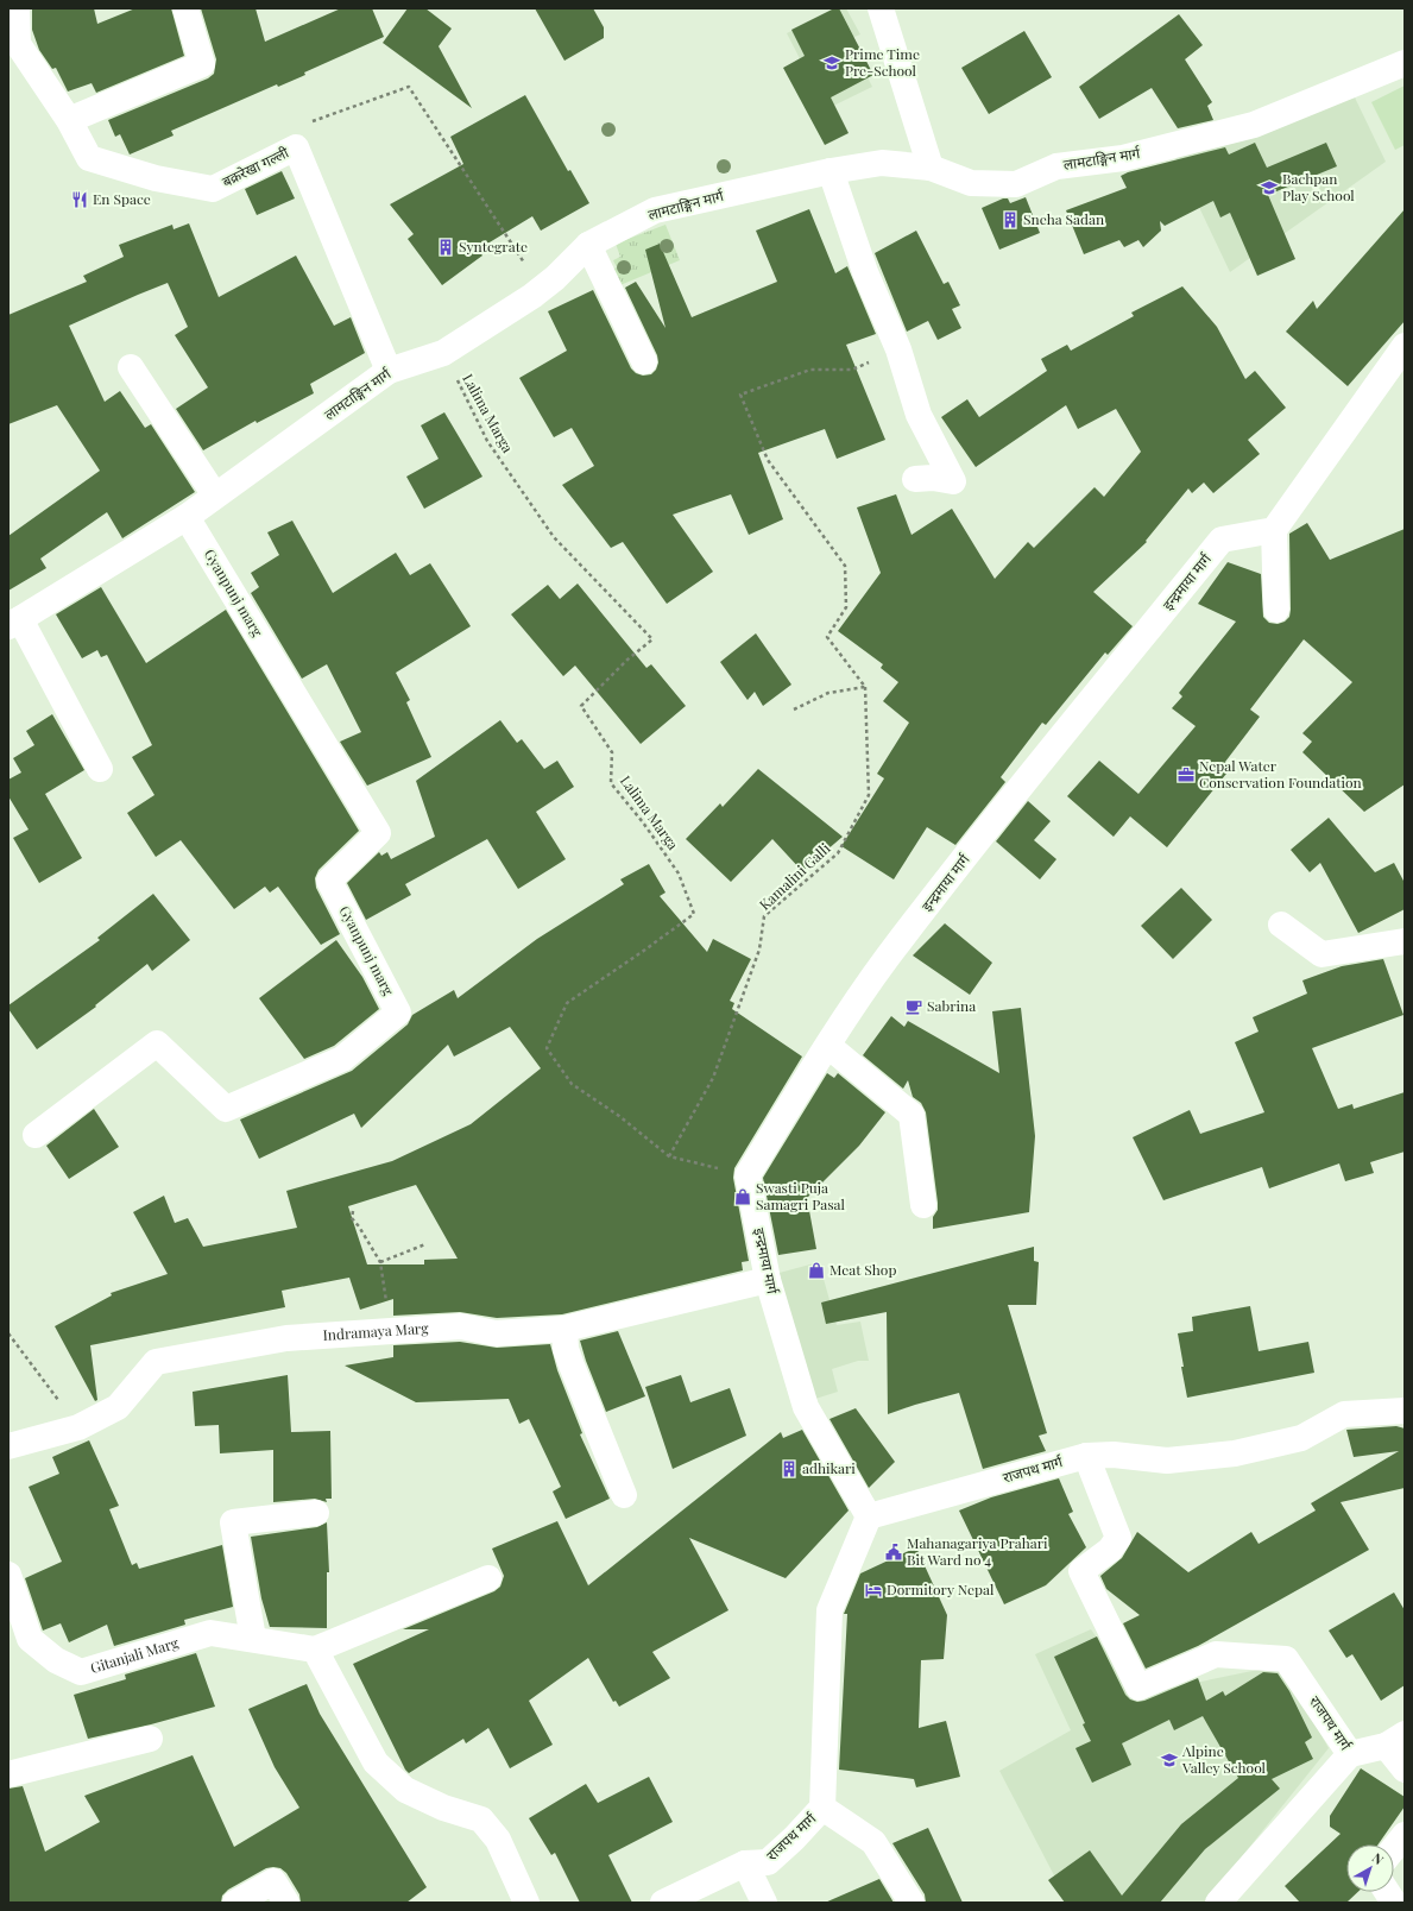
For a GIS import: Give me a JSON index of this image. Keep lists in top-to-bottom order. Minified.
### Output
{"streets":{"street":["लामटाङ्गिन मार्ग","बक्ररेखा गल्ली","इन्द्रमाया मार्ग","Gyanpunj marg","Indramaya Marg","राजपथ मार्ग","Gitanjali Marg"],"path":["Lalima Marga","Kamalini Galli"]},"crossings":[["लामटाङ्गिन मार्ग","बक्ररेखा गल्ली"],["लामटाङ्गिन मार्ग","Lalima Marga"],["लामटाङ्गिन मार्ग","Gyanpunj marg"],["Lalima Marga","इन्द्रमाया मार्ग"],["Lalima Marga","Kamalini Galli"],["इन्द्रमाया मार्ग","Indramaya Marg"],["इन्द्रमाया मार्ग","राजपथ मार्ग"]],"places":{"school or university":["Prime Time Pre-School","Bachpan Play School","Alpine Valley School"],"restaurant":["En Space"],"building":["Sneha Sadan","Syntegrate","adhikari"],"office":["Nepal Water Conservation Foundation"],"cafe":["Sabrina"],"shop":["Swasti Puja Samagri Pasal","Meat Shop"],"public building":["Mahanagariya Prahari Bit Ward no 4"],"hotel":["Dormitory Nepal"]},"north":"top right"}
